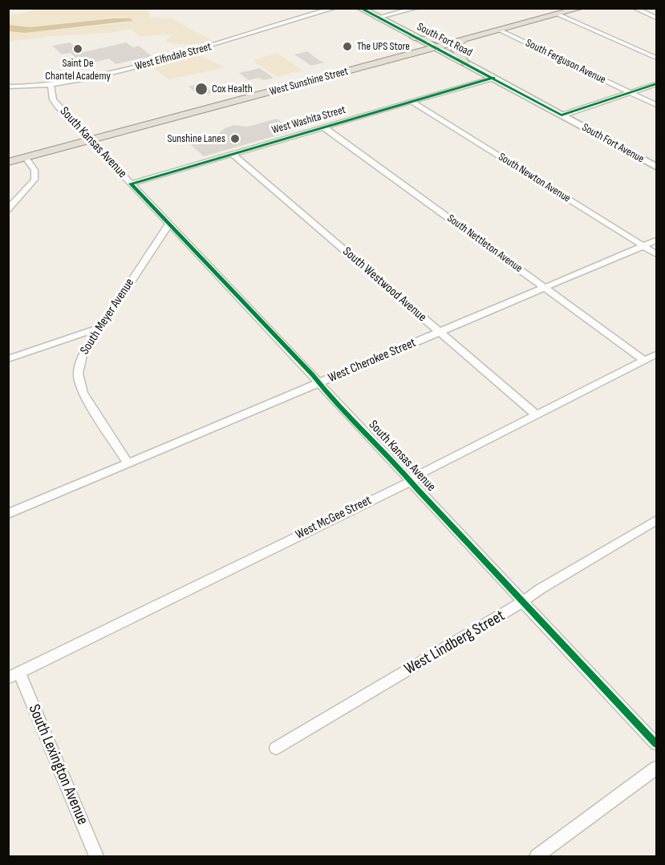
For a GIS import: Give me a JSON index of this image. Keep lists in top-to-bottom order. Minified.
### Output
{"streets":{"main road":["West Sunshine Street"],"street":["South Fort Road","West Elfindale Street","South Ferguson Avenue","West Washita Street","South Kansas Avenue","South Fort Avenue","South Newton Avenue","South Nettleton Avenue","South Westwood Avenue","South Meyer Avenue","West Cherokee Street","West McGee Street","West Lindberg Street","South Lexington Avenue"]},"crossings":[["South Fort Road","West Sunshine Street"],["South Fort Road","West Washita Street"],["South Fort Road","South Fort Avenue"],["West Elfindale Street","South Kansas Avenue"],["South Ferguson Avenue","West Sunshine Street"],["West Sunshine Street","South Kansas Avenue"],["West Washita Street","South Kansas Avenue"],["West Washita Street","South Fort Avenue"],["West Washita Street","South Newton Avenue"],["West Washita Street","South Nettleton Avenue"],["West Washita Street","South Westwood Avenue"],["South Kansas Avenue","South Meyer Avenue"],["South Kansas Avenue","West Cherokee Street"],["South Kansas Avenue","West McGee Street"],["South Kansas Avenue","West Lindberg Street"],["South Newton Avenue","West Cherokee Street"],["South Nettleton Avenue","West Cherokee Street"],["South Nettleton Avenue","West McGee Street"],["South Westwood Avenue","West Cherokee Street"],["South Westwood Avenue","West McGee Street"],["South Meyer Avenue","West Cherokee Street"],["West McGee Street","South Lexington Avenue"]],"places":["The UPS Store","Saint De Chantel Academy","Cox Health","Sunshine Lanes"]}
